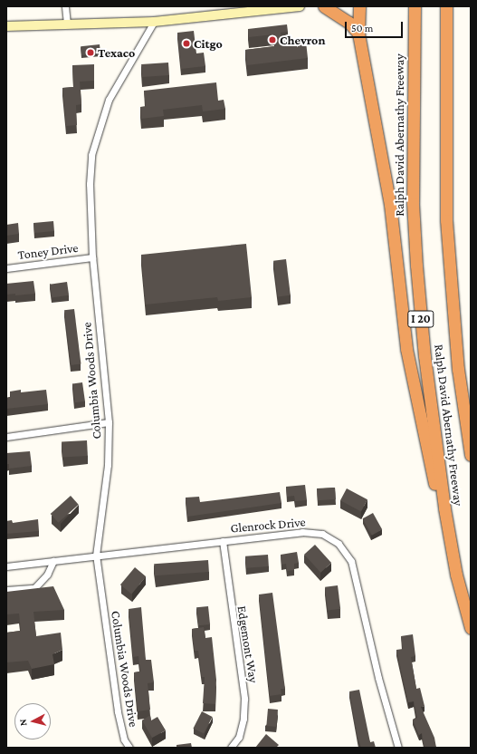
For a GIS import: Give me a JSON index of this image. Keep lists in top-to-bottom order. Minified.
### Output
{"streets":{"highway":["Ralph David Abernathy Freeway","I 20"],"street":["Toney Drive","Columbia Woods Drive","Glenrock Drive","Edgemont Way"]},"crossings":[["Toney Drive","Columbia Woods Drive"],["Columbia Woods Drive","Glenrock Drive"],["Glenrock Drive","Edgemont Way"]],"places":["Chevron","Citgo","Texaco"],"scale_bar":"50 m","north":"left"}
